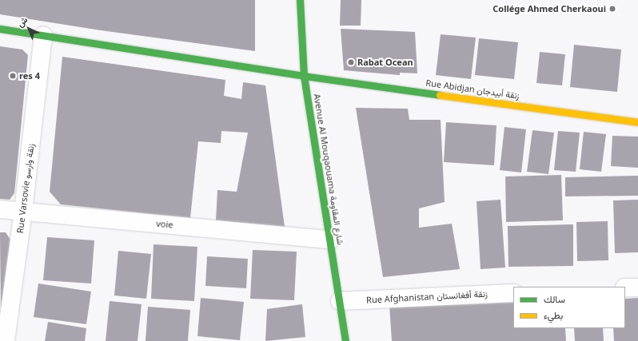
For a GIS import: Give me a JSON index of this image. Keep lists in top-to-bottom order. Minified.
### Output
{"streets":{"street":["Rue Abidjan زنقة أبيدجان","Avenue Al Mouqaouama شارع المقاومة","Rue Varsovie زنقة وارسو","voie","Rue Afghanistan زنقة أفغانستان"]},"crossings":[["Rue Abidjan زنقة أبيدجان","Avenue Al Mouqaouama شارع المقاومة"],["Avenue Al Mouqaouama شارع المقاومة","voie"],["Avenue Al Mouqaouama شارع المقاومة","Rue Afghanistan زنقة أفغانستان"],["Rue Varsovie زنقة وارسو","voie"]],"places":["Collége Ahmed Cherkaoui","Rabat Ocean","res 4"],"legend":["سالك","بطيء"],"north":"top left"}
